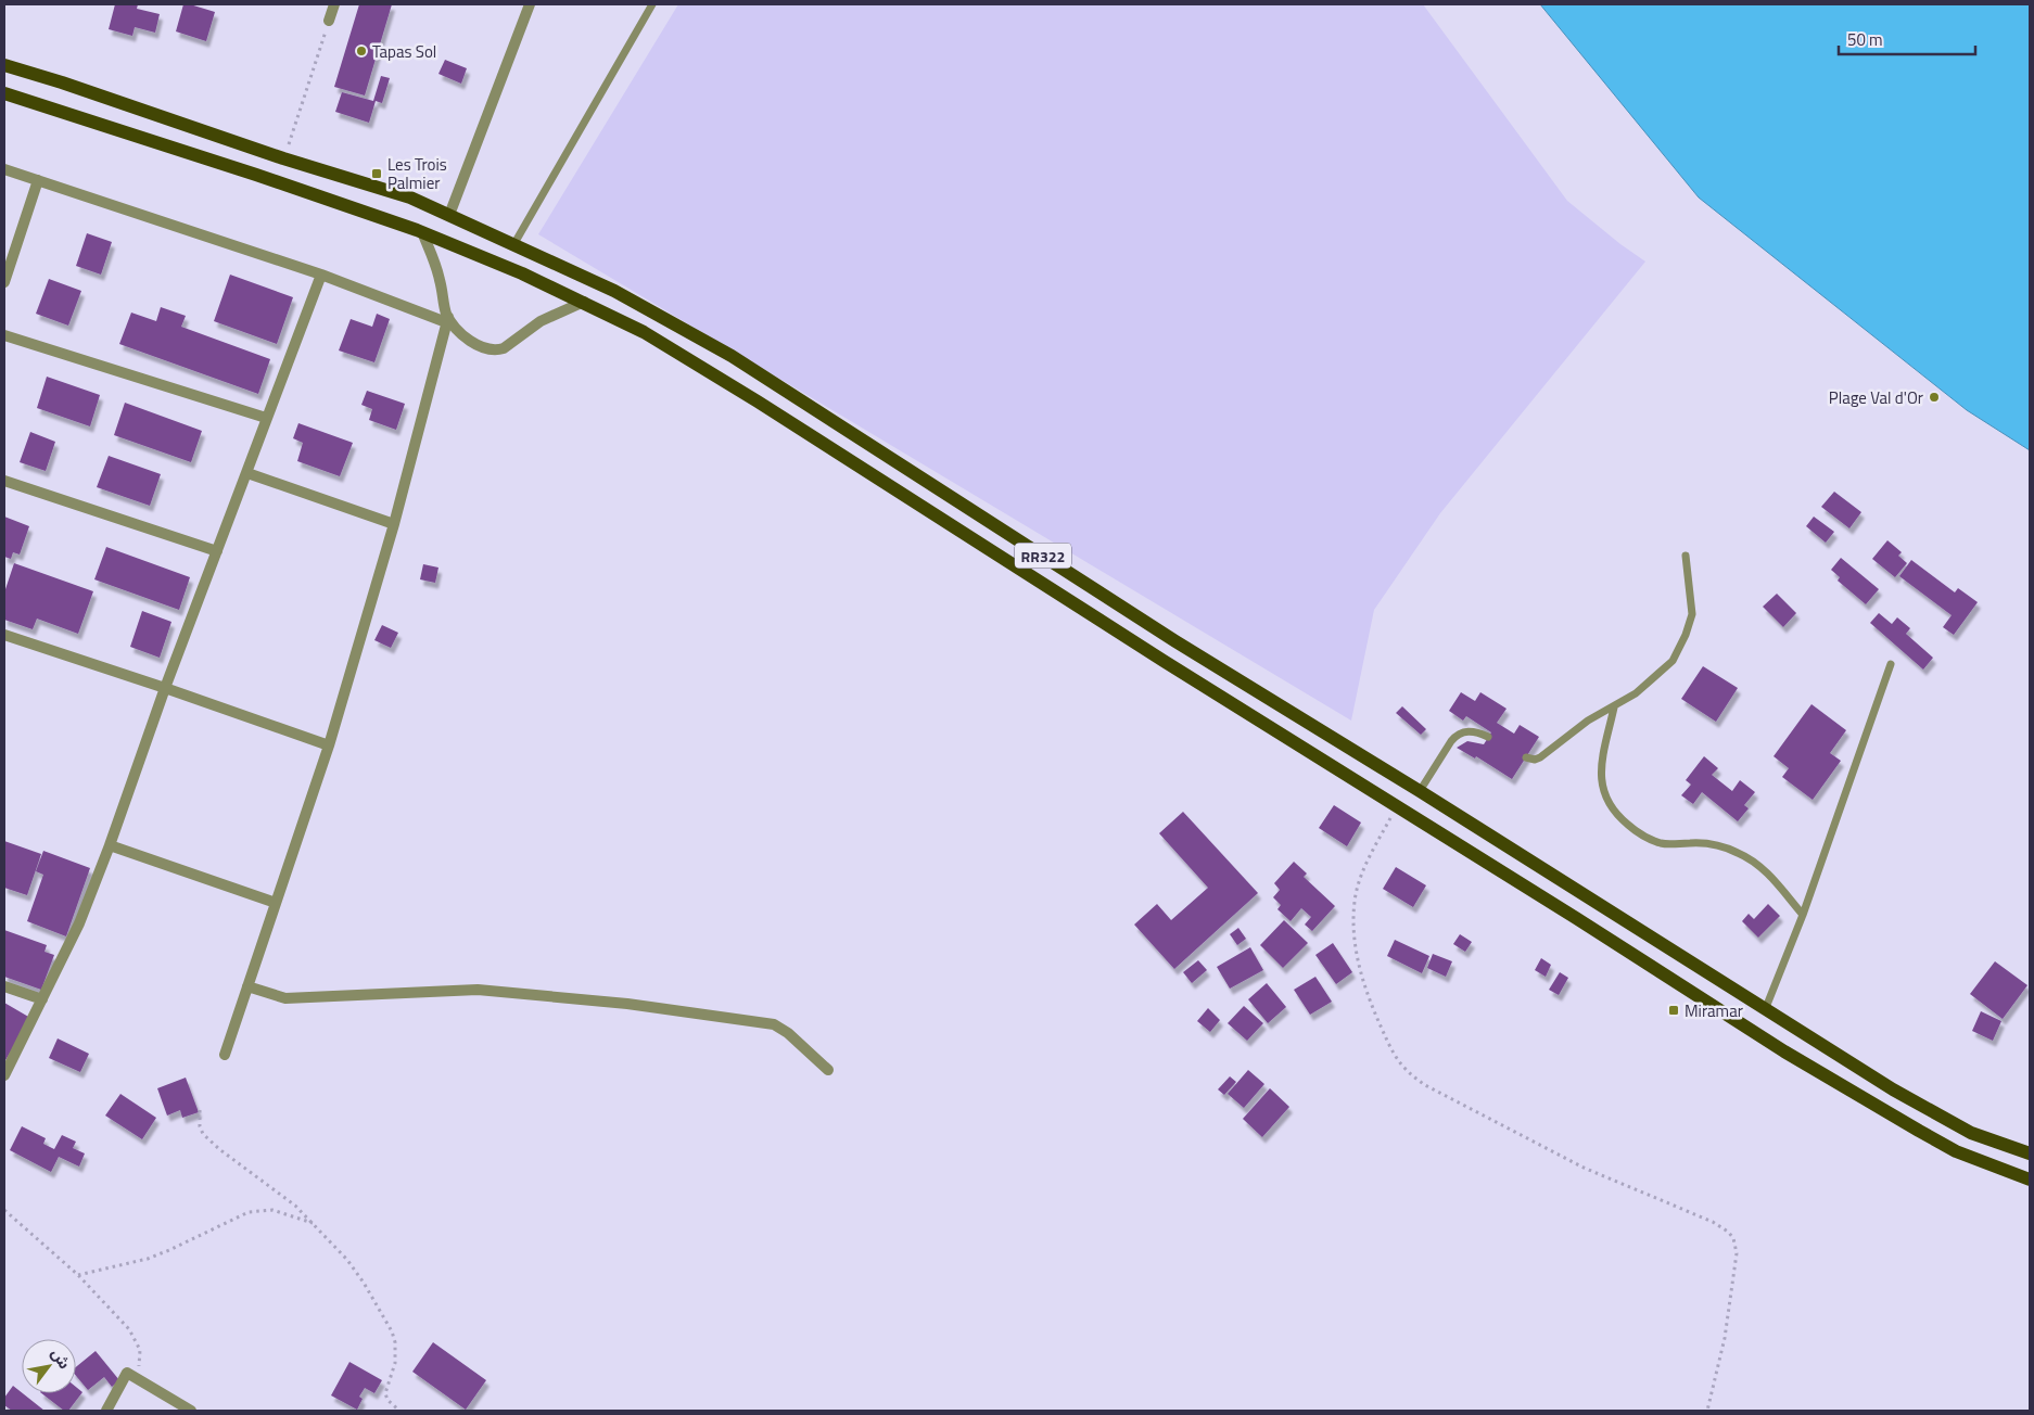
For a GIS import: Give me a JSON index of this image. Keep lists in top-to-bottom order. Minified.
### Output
{"streets":{"main road":["RR322"]},"places":{"other":["Tapas Sol","Plage Val d'Or"],"transit":["Les Trois Palmier","Miramar"]},"scale_bar":"50 m","north":"top right"}
